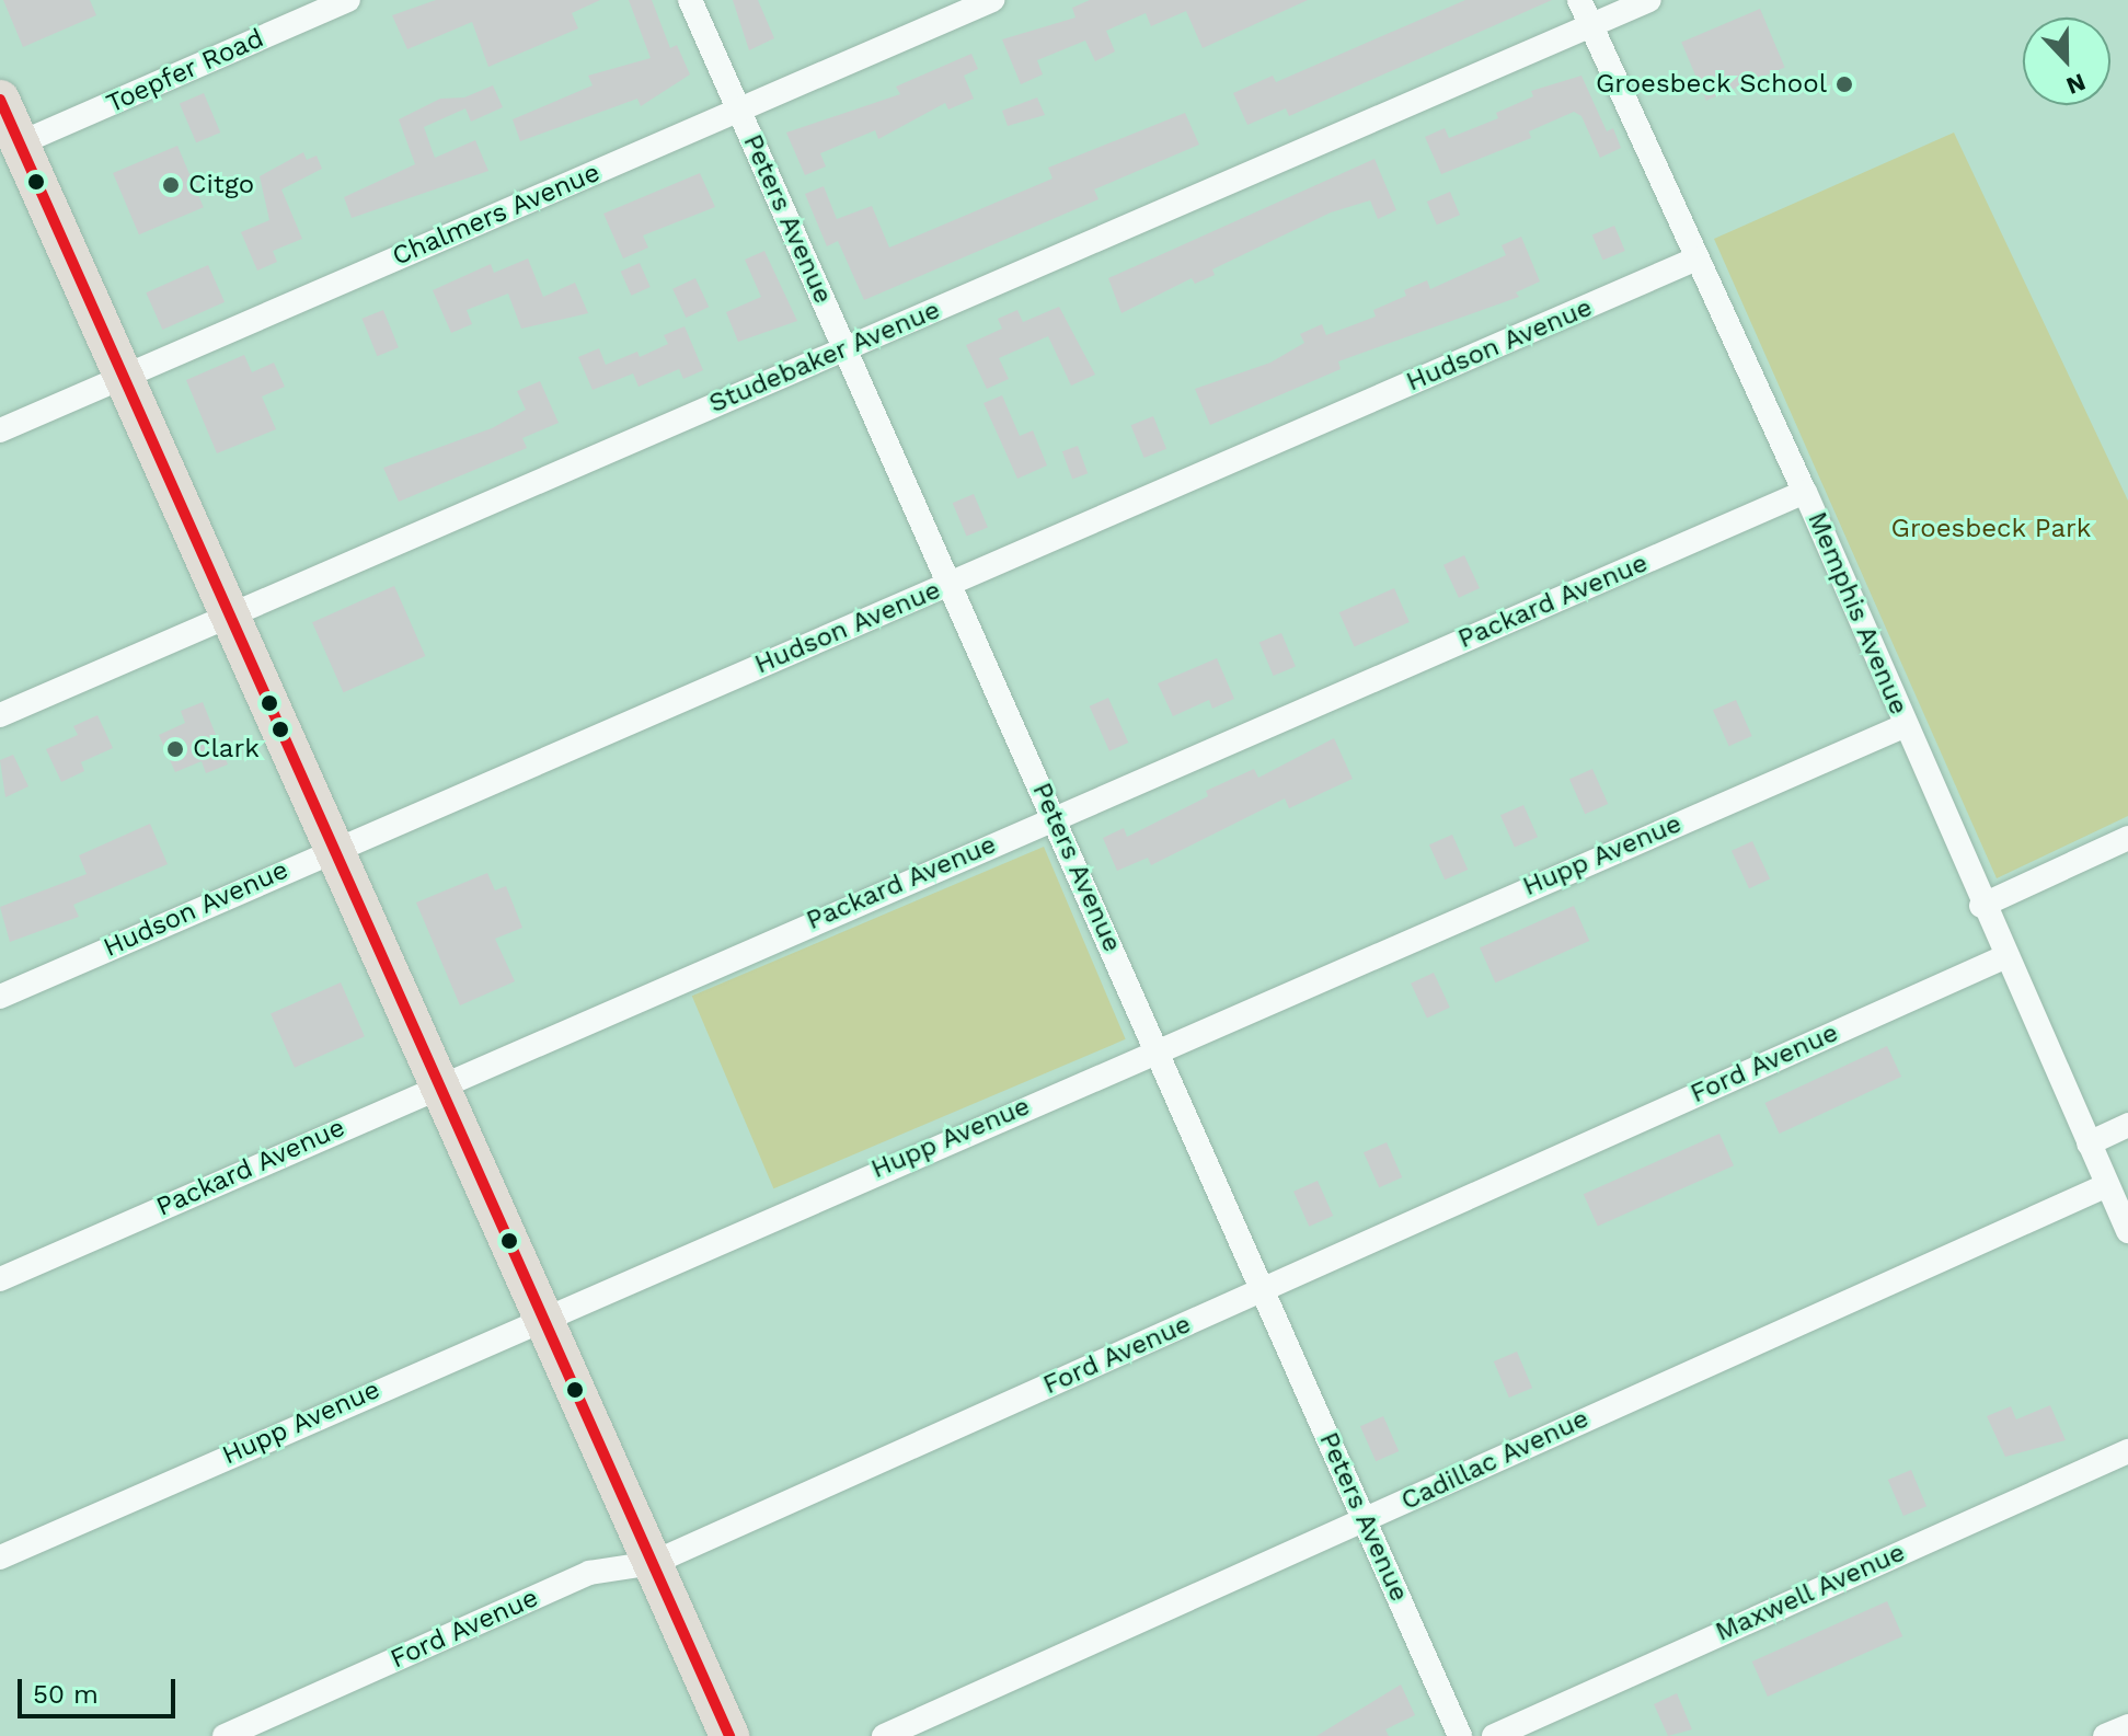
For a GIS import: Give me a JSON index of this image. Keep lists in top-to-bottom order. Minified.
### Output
{"streets":{"street":["Toepfer Road","Chalmers Avenue","Peters Avenue","Hudson Avenue","Studebaker Avenue","Packard Avenue","Memphis Avenue","Hupp Avenue","Ford Avenue","Cadillac Avenue","Maxwell Avenue"]},"crossings":[["Chalmers Avenue","Peters Avenue"],["Peters Avenue","Hudson Avenue"],["Peters Avenue","Studebaker Avenue"],["Peters Avenue","Packard Avenue"],["Peters Avenue","Hupp Avenue"],["Peters Avenue","Ford Avenue"],["Peters Avenue","Cadillac Avenue"],["Hudson Avenue","Memphis Avenue"],["Studebaker Avenue","Memphis Avenue"],["Packard Avenue","Memphis Avenue"],["Memphis Avenue","Hupp Avenue"],["Memphis Avenue","Ford Avenue"],["Memphis Avenue","Cadillac Avenue"]],"parks":["Groesbeck Park"],"places":["Groesbeck School","Citgo","Clark"],"scale_bar":"50 m","north":"bottom"}
